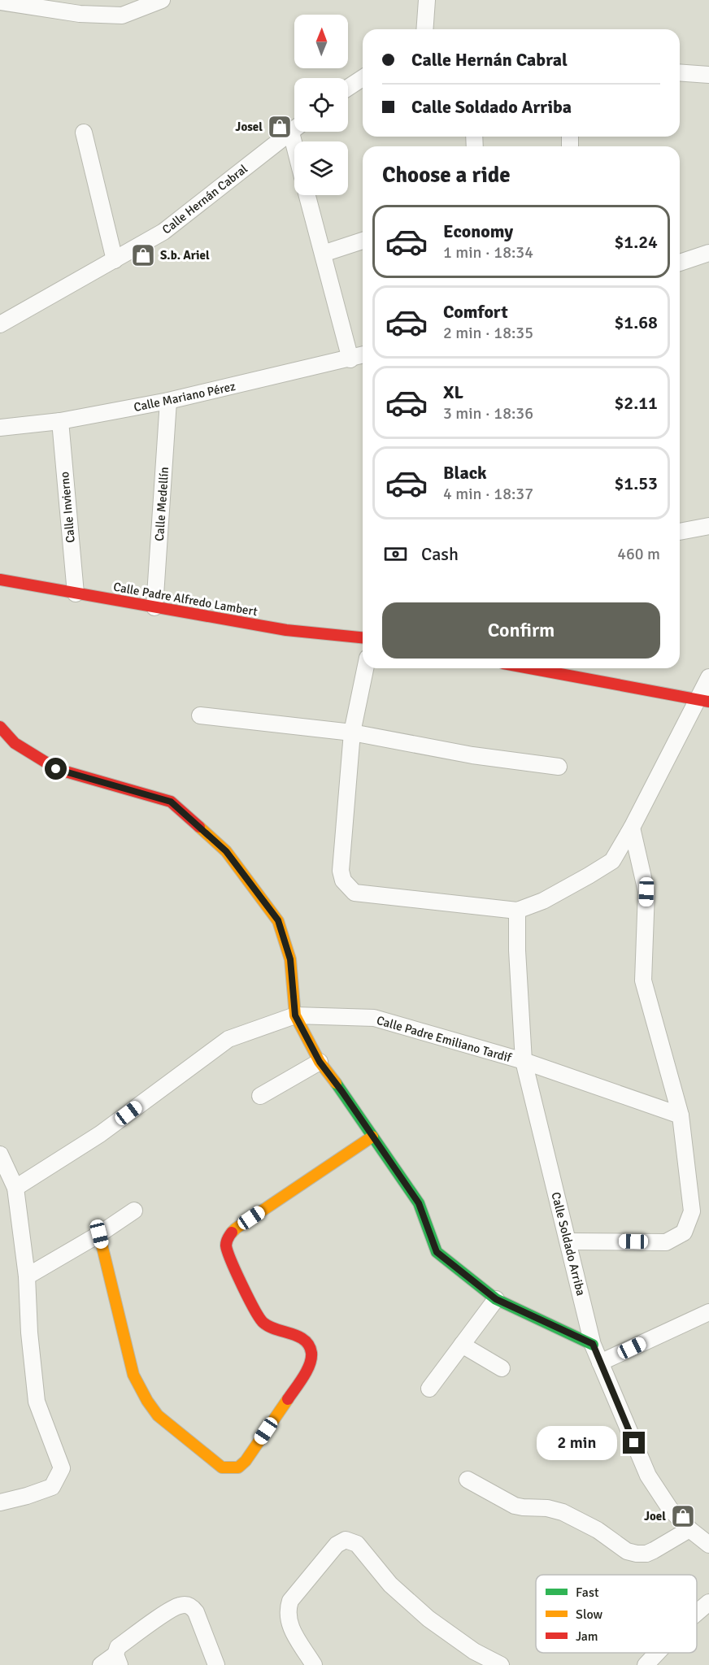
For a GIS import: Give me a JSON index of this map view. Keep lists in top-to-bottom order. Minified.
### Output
{"streets":{"street":["Calle Hernán Cabral","Calle Mariano Pérez","Calle Medellín","Calle Invierno","Calle Padre Alfredo Lambert","Calle Padre Emiliano Tardif","Calle Soldado Arriba"]},"crossings":[["Calle Mariano Pérez","Calle Medellín"],["Calle Mariano Pérez","Calle Invierno"],["Calle Medellín","Calle Padre Alfredo Lambert"],["Calle Invierno","Calle Padre Alfredo Lambert"],["Calle Padre Emiliano Tardif","Calle Soldado Arriba"]],"places":{"shop":["Josel","S.b. Ariel","Joel"]},"legend":["Fast","Slow","Jam"],"north":"top","page":{"banner":["Calle Hernán Cabral","Calle Soldado Arriba"],"heading":"Choose a ride","list":[{"name":"Economy","note":"1 min · 18:34","value":"$1.24"},{"name":"Comfort","note":"2 min · 18:35","value":"$1.68"},{"name":"XL","note":"3 min · 18:36","value":"$2.11"},{"name":"Black","note":"4 min · 18:37","value":"$1.53"}],"pay":["Cash","460 m"],"buttons":"Confirm","bubble":"2 min"}}
